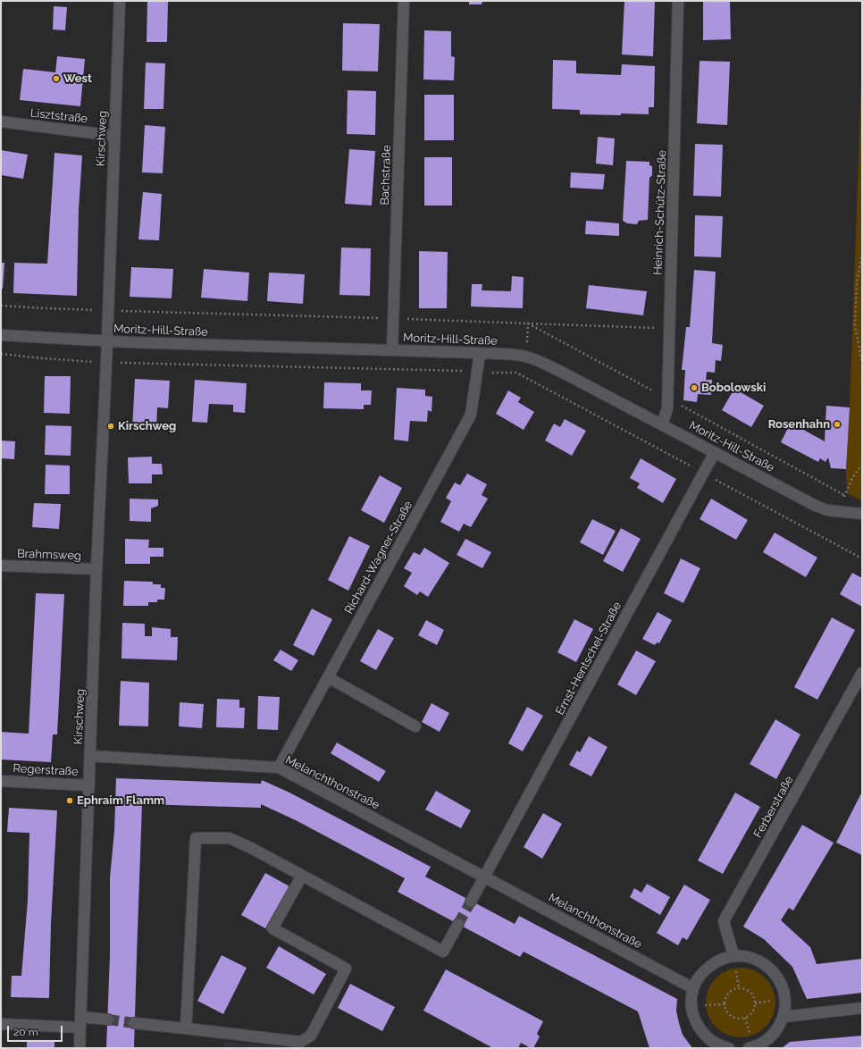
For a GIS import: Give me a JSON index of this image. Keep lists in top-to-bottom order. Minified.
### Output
{"streets":{"street":["Lisztstraße","Kirschweg","Bachstraße","Heinrich-Schütz-Straße","Moritz-Hill-Straße","Brahmsweg","Richard-Wagner-Straße","Ernst-Hentschel-Straße","Regerstraße","Melanchthonstraße","Ferberstraße"]},"crossings":[["Lisztstraße","Kirschweg"],["Kirschweg","Moritz-Hill-Straße"],["Kirschweg","Brahmsweg"],["Kirschweg","Regerstraße"],["Kirschweg","Melanchthonstraße"],["Bachstraße","Moritz-Hill-Straße"],["Heinrich-Schütz-Straße","Moritz-Hill-Straße"],["Moritz-Hill-Straße","Richard-Wagner-Straße"],["Moritz-Hill-Straße","Ernst-Hentschel-Straße"],["Richard-Wagner-Straße","Melanchthonstraße"],["Ernst-Hentschel-Straße","Melanchthonstraße"]],"places":["West","Bobolowski","Rosenhahn","Kirschweg","Ephraim Flamm"],"scale_bar":"20 m"}
